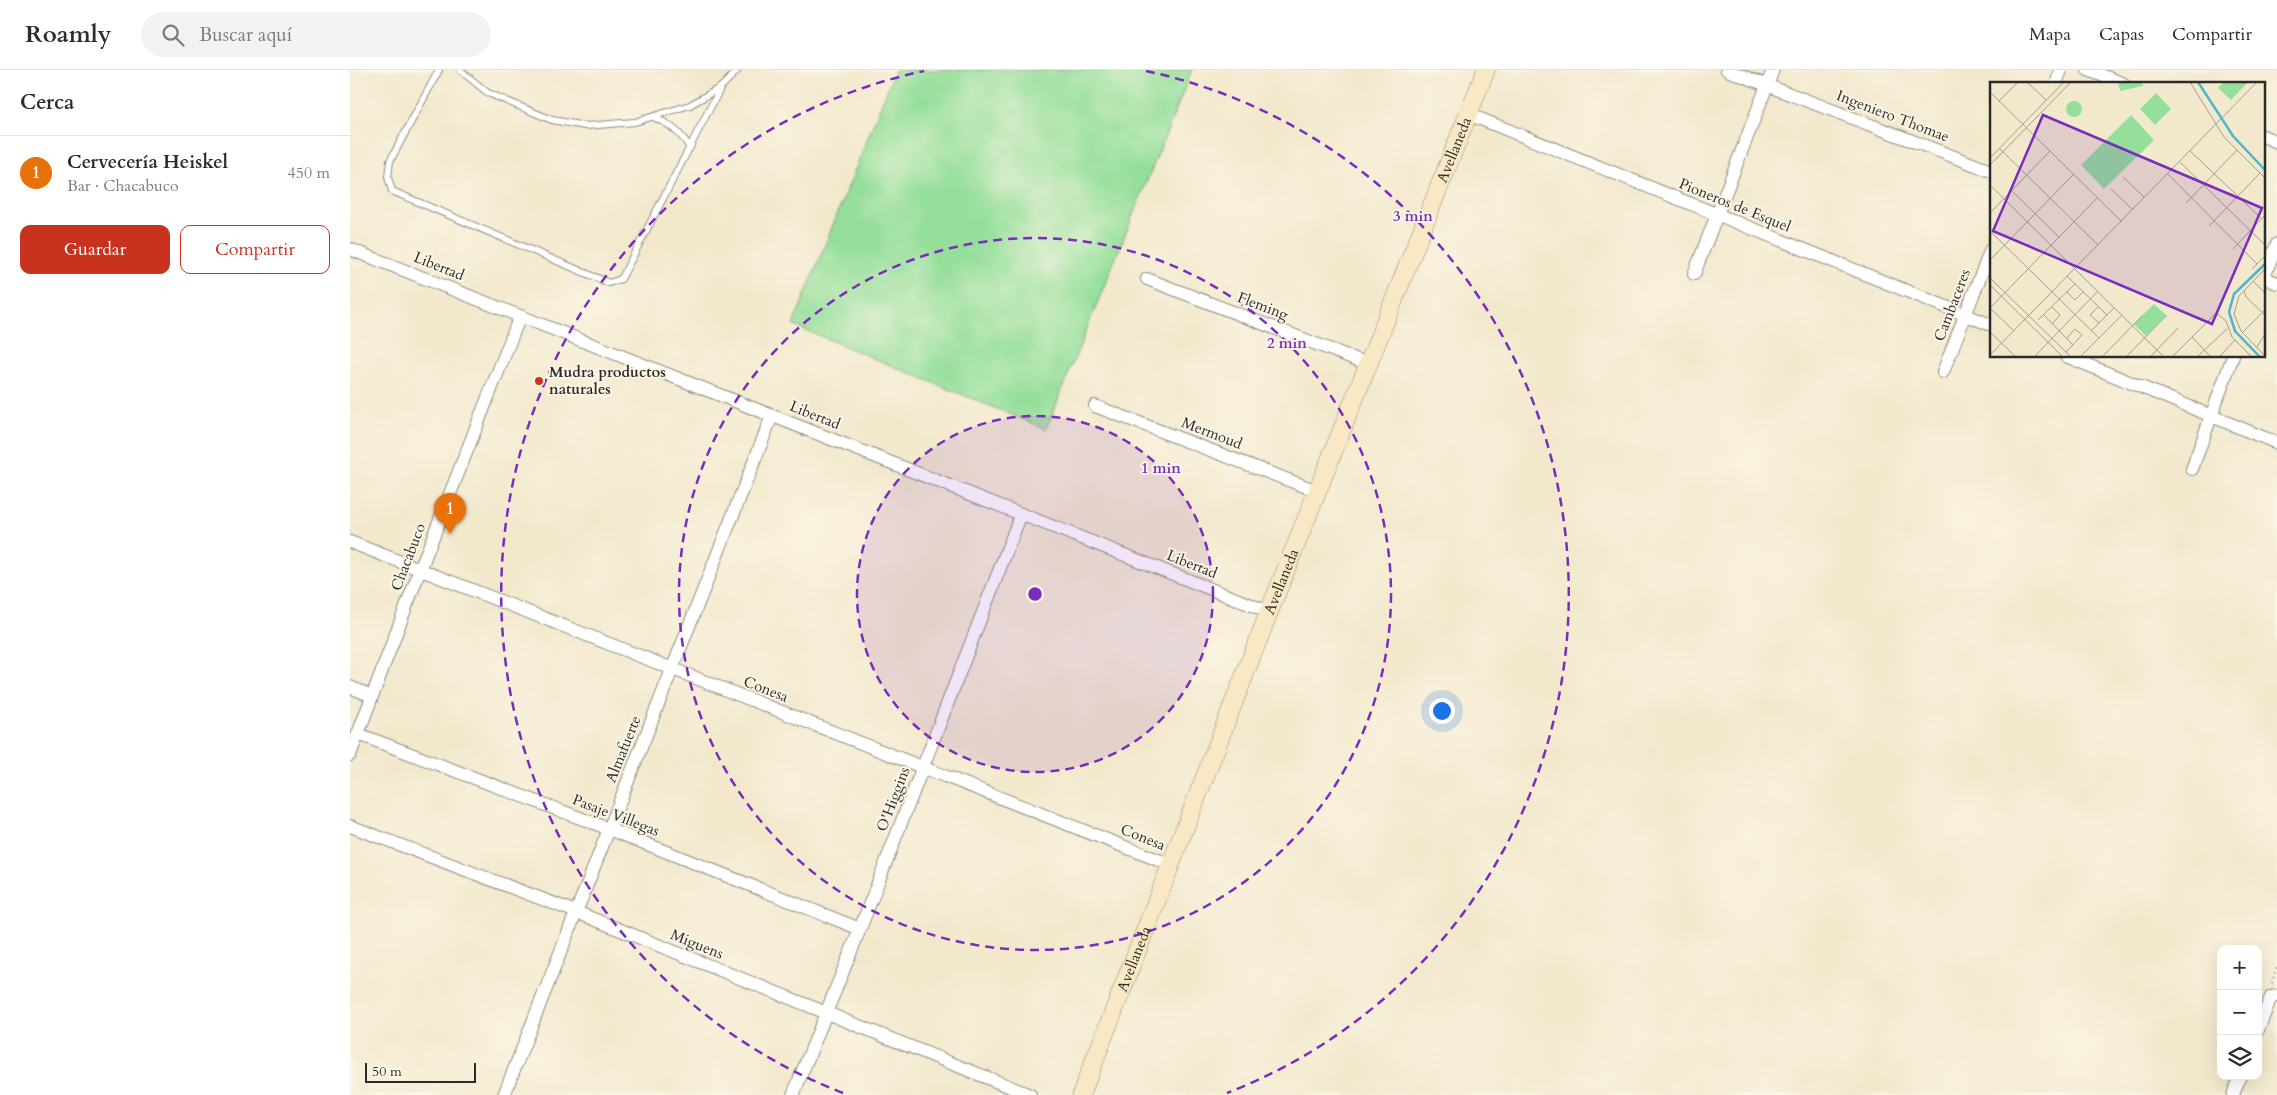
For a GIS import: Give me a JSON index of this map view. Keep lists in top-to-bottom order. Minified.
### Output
{"streets":{"street":["Ingeniero Thomae","Avellaneda","Pioneros de Esquel","Libertad","Cambaceres","Fleming","Mermoud","Chacabuco","Conesa","Almafuerte","O'Higgins","Pasaje Villegas","Miguens"]},"crossings":[["Avellaneda","Pioneros de Esquel"],["Avellaneda","Libertad"],["Avellaneda","Fleming"],["Avellaneda","Mermoud"],["Avellaneda","Conesa"],["Pioneros de Esquel","Cambaceres"],["Libertad","Chacabuco"],["Libertad","Almafuerte"],["Libertad","O'Higgins"],["Chacabuco","Conesa"],["Chacabuco","Pasaje Villegas"],["Conesa","Almafuerte"],["Conesa","O'Higgins"],["Almafuerte","Pasaje Villegas"],["Almafuerte","Miguens"],["O'Higgins","Pasaje Villegas"],["O'Higgins","Miguens"]],"places":["Mudra productos naturales"],"scale_bar":"50 m","page":{"header":"Roamly","search":"Buscar aquí","nav":["Mapa","Capas","Compartir"],"heading":"Cerca","list":[{"mark":"1","name":"Cervecería Heiskel","note":"Bar · Chacabuco","value":"450 m"}],"buttons":["Guardar","Compartir"],"pins":"1","map_buttons":["+","−"],"scale":"50 m"},"rings":["3 min","2 min","1 min"]}
